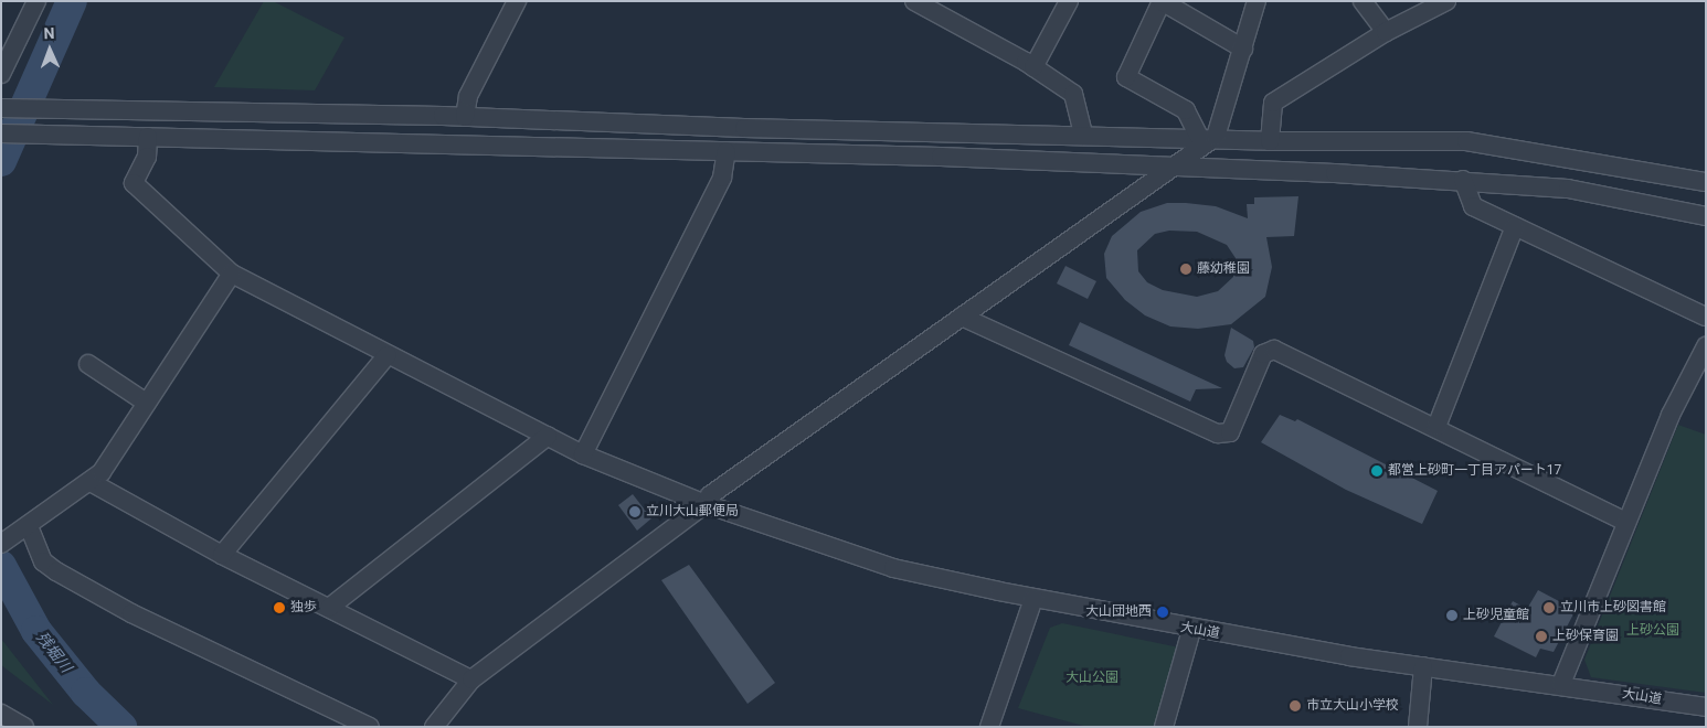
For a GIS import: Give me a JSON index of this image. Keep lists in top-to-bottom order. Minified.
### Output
{"streets":{"street":["大山道"]},"water":["残堀川"],"parks":["上砂公園","大山公園"],"places":["藤幼稚園","都営上砂町一丁目アパート17","立川大山郵便局","独歩","立川市上砂図書館","大山団地西","上砂児童館","上砂保育園","市立大山小学校"],"north":"top"}
